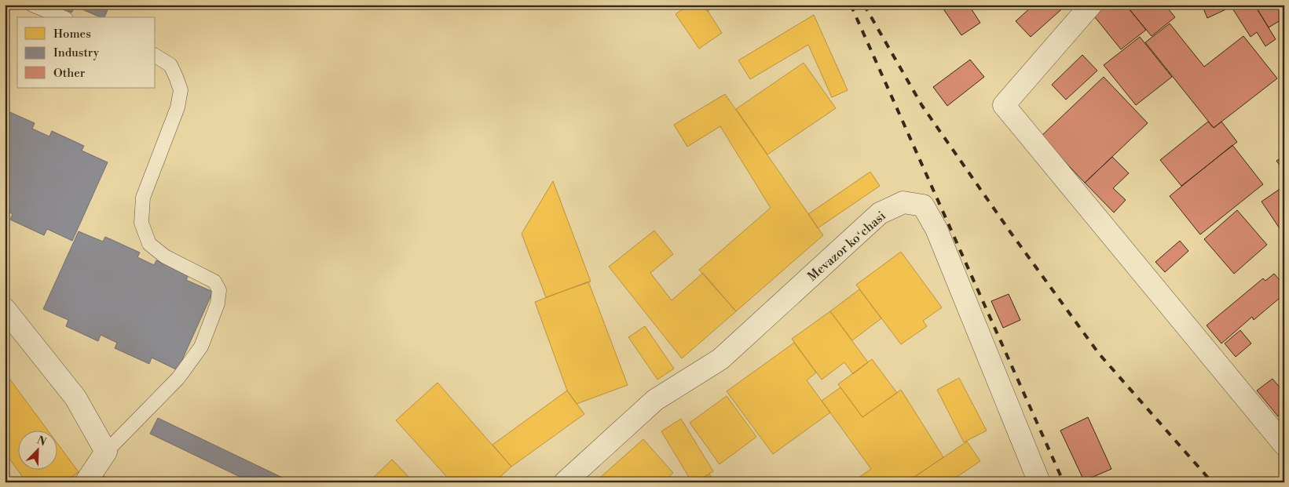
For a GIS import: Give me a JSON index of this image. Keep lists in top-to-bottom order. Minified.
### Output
{"streets":{"street":["Mevazor koʻchasi"]},"legend":["Homes","Industry","Other"],"north":"top right"}
